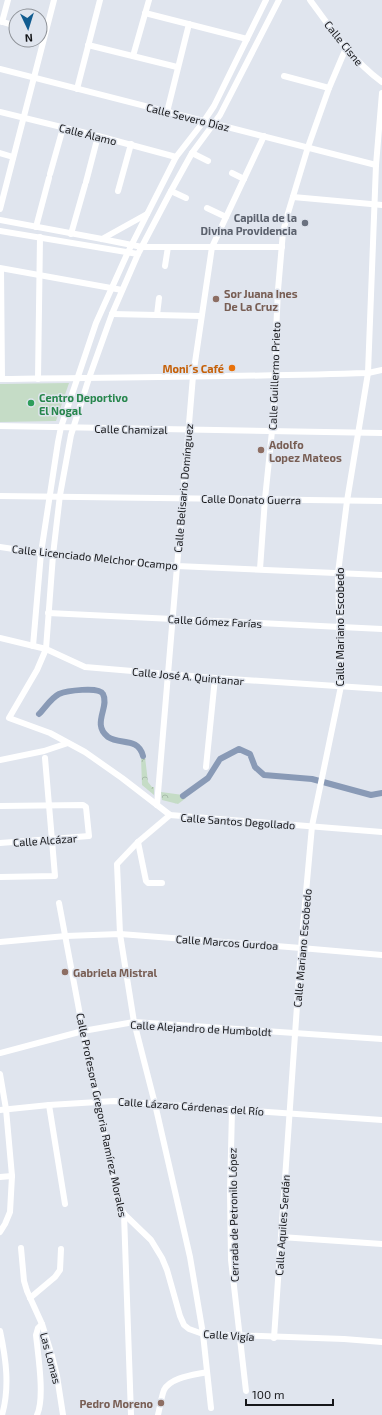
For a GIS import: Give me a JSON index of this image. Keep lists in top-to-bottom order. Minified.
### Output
{"streets":{"street":["Calle Cisne","Calle Severo Díaz","Calle Álamo","Calle Guillermo Prieto","Calle Chamizal","Calle Belisario Domínguez","Calle Donato Guerra","Calle Licenciado Melchor Ocampo","Calle Gómez Farías","Calle Mariano Escobedo","Calle José A. Quintanar","Calle Santos Degollado","Calle Alcázar","Calle Marcos Gurdoa","Calle Alejandro de Humboldt","Calle Lázaro Cárdenas del Río","Calle Profesora Gregoria Ramírez Morales","Cerrada de Petronilo López","Calle Aquiles Serdán","Calle Vigía","Las Lomas"]},"crossings":[["Calle Cisne","Calle Guillermo Prieto"],["Calle Severo Díaz","Calle Guillermo Prieto"],["Calle Severo Díaz","Calle Belisario Domínguez"],["Calle Severo Díaz","Calle Mariano Escobedo"],["Calle Guillermo Prieto","Calle Chamizal"],["Calle Guillermo Prieto","Calle Donato Guerra"],["Calle Guillermo Prieto","Calle Licenciado Melchor Ocampo"],["Calle Chamizal","Calle Belisario Domínguez"],["Calle Chamizal","Calle Mariano Escobedo"],["Calle Belisario Domínguez","Calle Donato Guerra"],["Calle Belisario Domínguez","Calle Licenciado Melchor Ocampo"],["Calle Belisario Domínguez","Calle Gómez Farías"],["Calle Belisario Domínguez","Calle José A. Quintanar"],["Calle Belisario Domínguez","Calle Santos Degollado"],["Calle Donato Guerra","Calle Mariano Escobedo"],["Calle Licenciado Melchor Ocampo","Calle Mariano Escobedo"],["Calle Gómez Farías","Calle Mariano Escobedo"],["Calle Mariano Escobedo","Calle José A. Quintanar"],["Calle Mariano Escobedo","Calle Santos Degollado"],["Calle Mariano Escobedo","Calle Marcos Gurdoa"],["Calle Mariano Escobedo","Calle Alejandro de Humboldt"],["Calle Mariano Escobedo","Calle Lázaro Cárdenas del Río"],["Calle Mariano Escobedo","Calle Aquiles Serdán"],["Calle José A. Quintanar","Calle Santos Degollado"],["Calle Marcos Gurdoa","Calle Profesora Gregoria Ramírez Morales"],["Calle Alejandro de Humboldt","Calle Profesora Gregoria Ramírez Morales"],["Calle Lázaro Cárdenas del Río","Calle Profesora Gregoria Ramírez Morales"],["Calle Lázaro Cárdenas del Río","Cerrada de Petronilo López"],["Calle Lázaro Cárdenas del Río","Calle Aquiles Serdán"],["Calle Profesora Gregoria Ramírez Morales","Calle Vigía"],["Cerrada de Petronilo López","Calle Vigía"],["Calle Aquiles Serdán","Calle Vigía"]],"places":["Capilla de la Divina Providencia","Sor Juana Ines De La Cruz","Moni´s Café","Centro Deportivo El Nogal","Adolfo Lopez Mateos","Gabriela Mistral","Pedro Moreno"],"scale_bar":"100 m","north":"bottom"}
